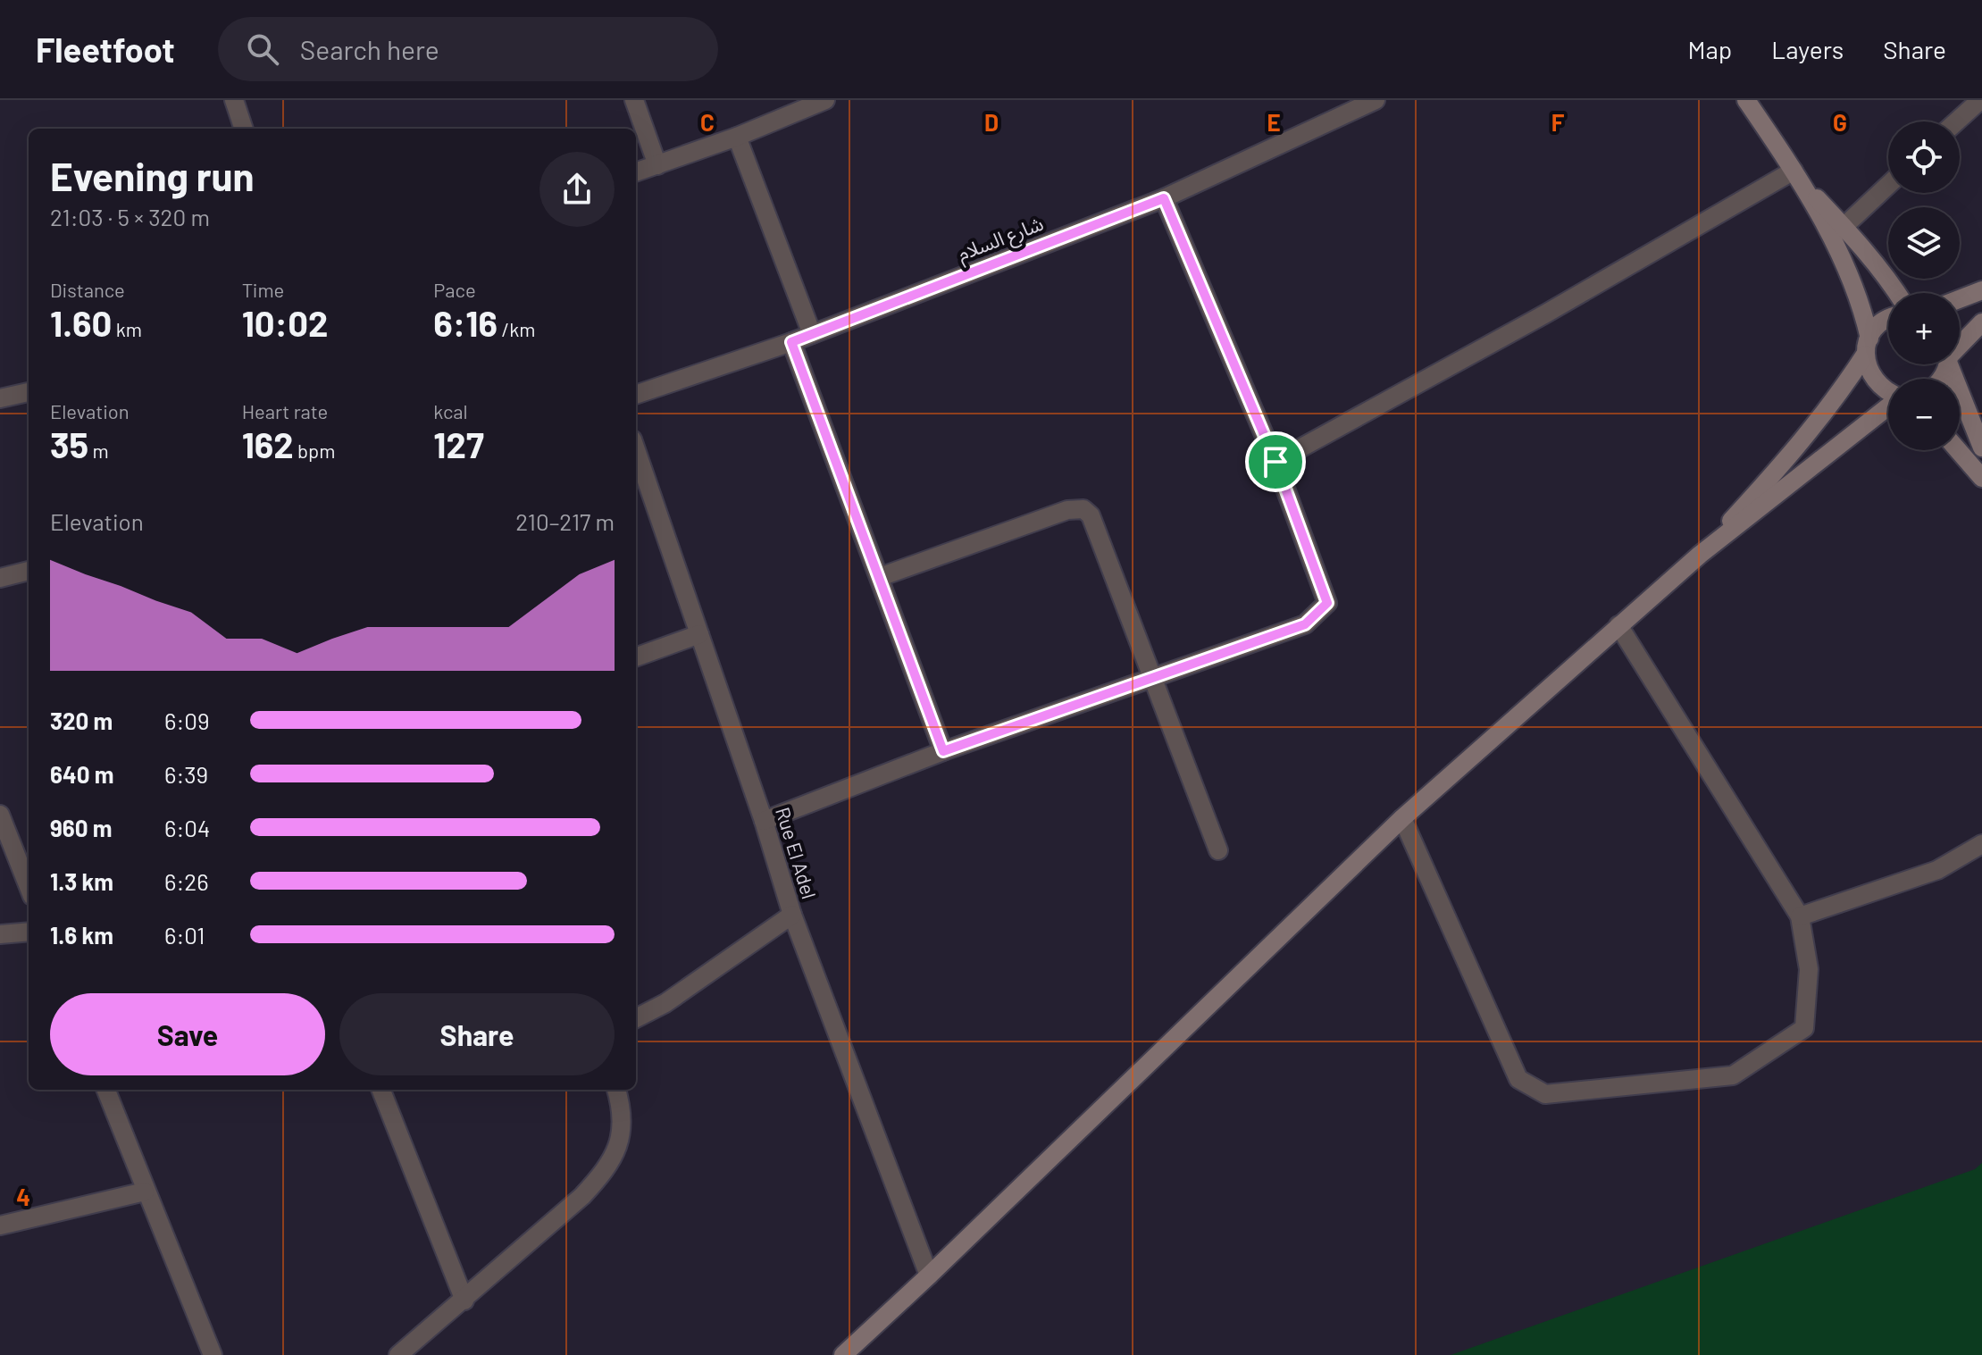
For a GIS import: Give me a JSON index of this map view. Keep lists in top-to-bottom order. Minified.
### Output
{"streets":{"street":["شارع السلام","Rue El Adel"]},"page":{"header":"Fleetfoot","search":"Search here","nav":["Map","Layers","Share"],"map_buttons":["+","−"],"heading":["Evening run","21:03 · 5 × 320 m"],"stats":[["Distance","1.60 km"],["Time","10:02"],["Pace","6:16 /km"],["Elevation","35 m"],["Heart rate","162 bpm"],["kcal","127"]],"chart":["Elevation","210–217 m"],"list":[{"name":"320 m","note":"6:09"},{"name":"640 m","note":"6:39"},{"name":"960 m","note":"6:04"},{"name":"1.3 km","note":"6:26"},{"name":"1.6 km","note":"6:01"}],"buttons":["Save","Share"]},"grid":{"columns":["C","D","E","F","G"],"rows":["4"]}}
